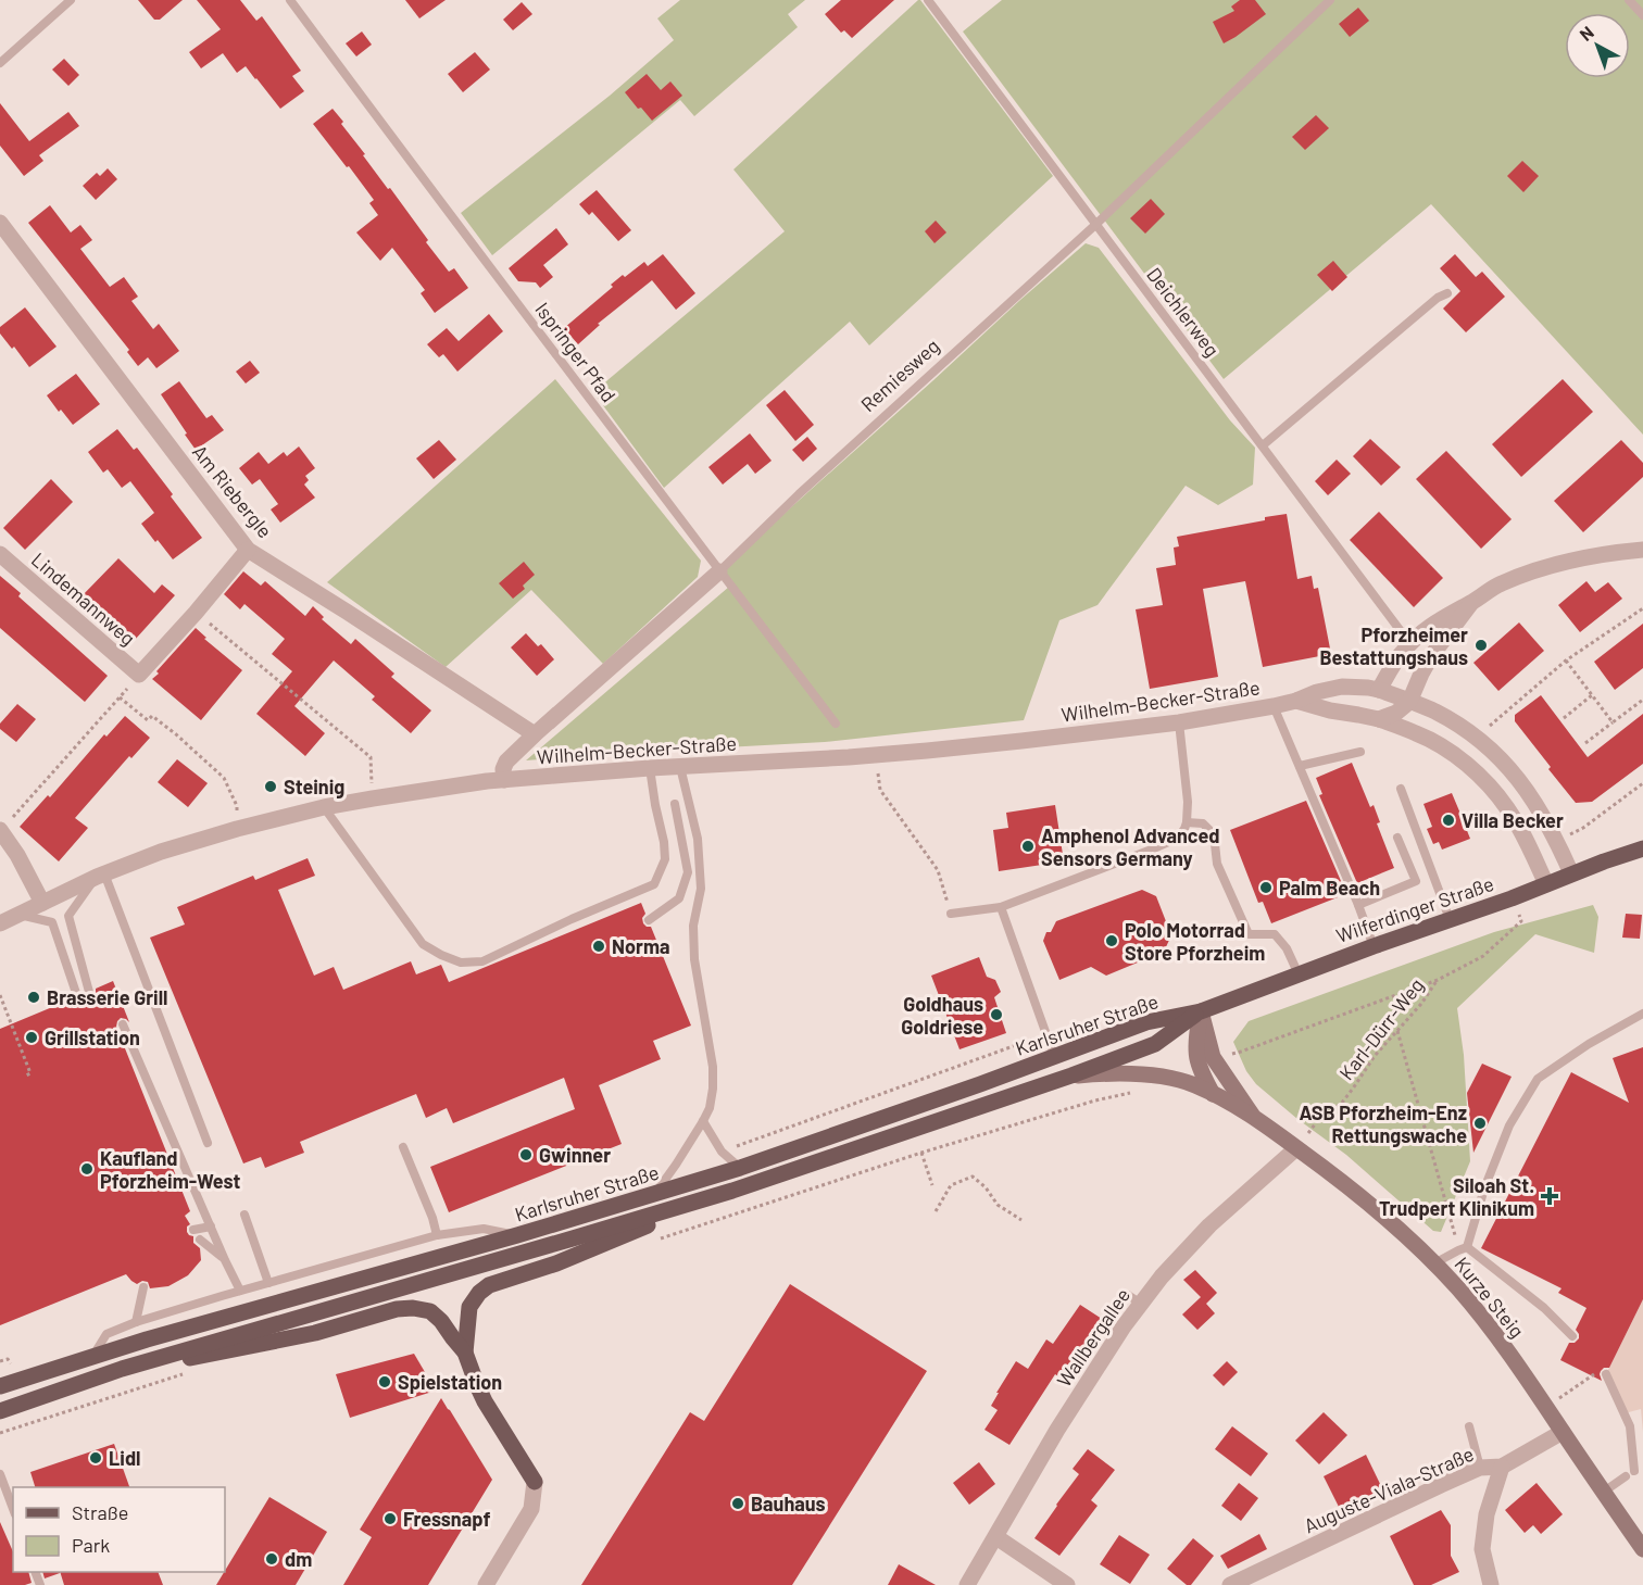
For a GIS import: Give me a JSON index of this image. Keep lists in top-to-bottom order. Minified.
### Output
{"streets":{"main road":["Wilferdinger Straße","Karlsruher Straße","Kurze Steig"],"street":["Remiesweg","Am Riebergle","Lindemannweg","Wilhelm-Becker-Straße","Wallbergallee","Auguste-Viala-Straße"],"lane":["Deichlerweg","Ispringer Pfad"],"path":["Karl-Dürr-Weg"]},"crossings":[["Deichlerweg","Remiesweg"],["Ispringer Pfad","Remiesweg"],["Remiesweg","Am Riebergle"],["Remiesweg","Wilhelm-Becker-Straße"],["Wilhelm-Becker-Straße","Wilferdinger Straße"],["Wilferdinger Straße","Karlsruher Straße"],["Wilferdinger Straße","Kurze Steig"],["Karlsruher Straße","Kurze Steig"],["Kurze Steig","Wallbergallee"],["Kurze Steig","Auguste-Viala-Straße"]],"places":{"other":["Pforzheimer Bestattungshaus","Steinig","Villa Becker","Amphenol Advanced Sensors Germany","Palm Beach","Polo Motorrad Store Pforzheim","Norma","Brasserie Grill","Goldhaus Goldriese","Grillstation","ASB Pforzheim-Enz Rettungswache","Gwinner","Kaufland Pforzheim-West","Spielstation","Lidl","Bauhaus","Fressnapf","dm"],"health":["Siloah St. Trudpert Klinikum"]},"legend":["Straße","Park"],"north":"top left"}
